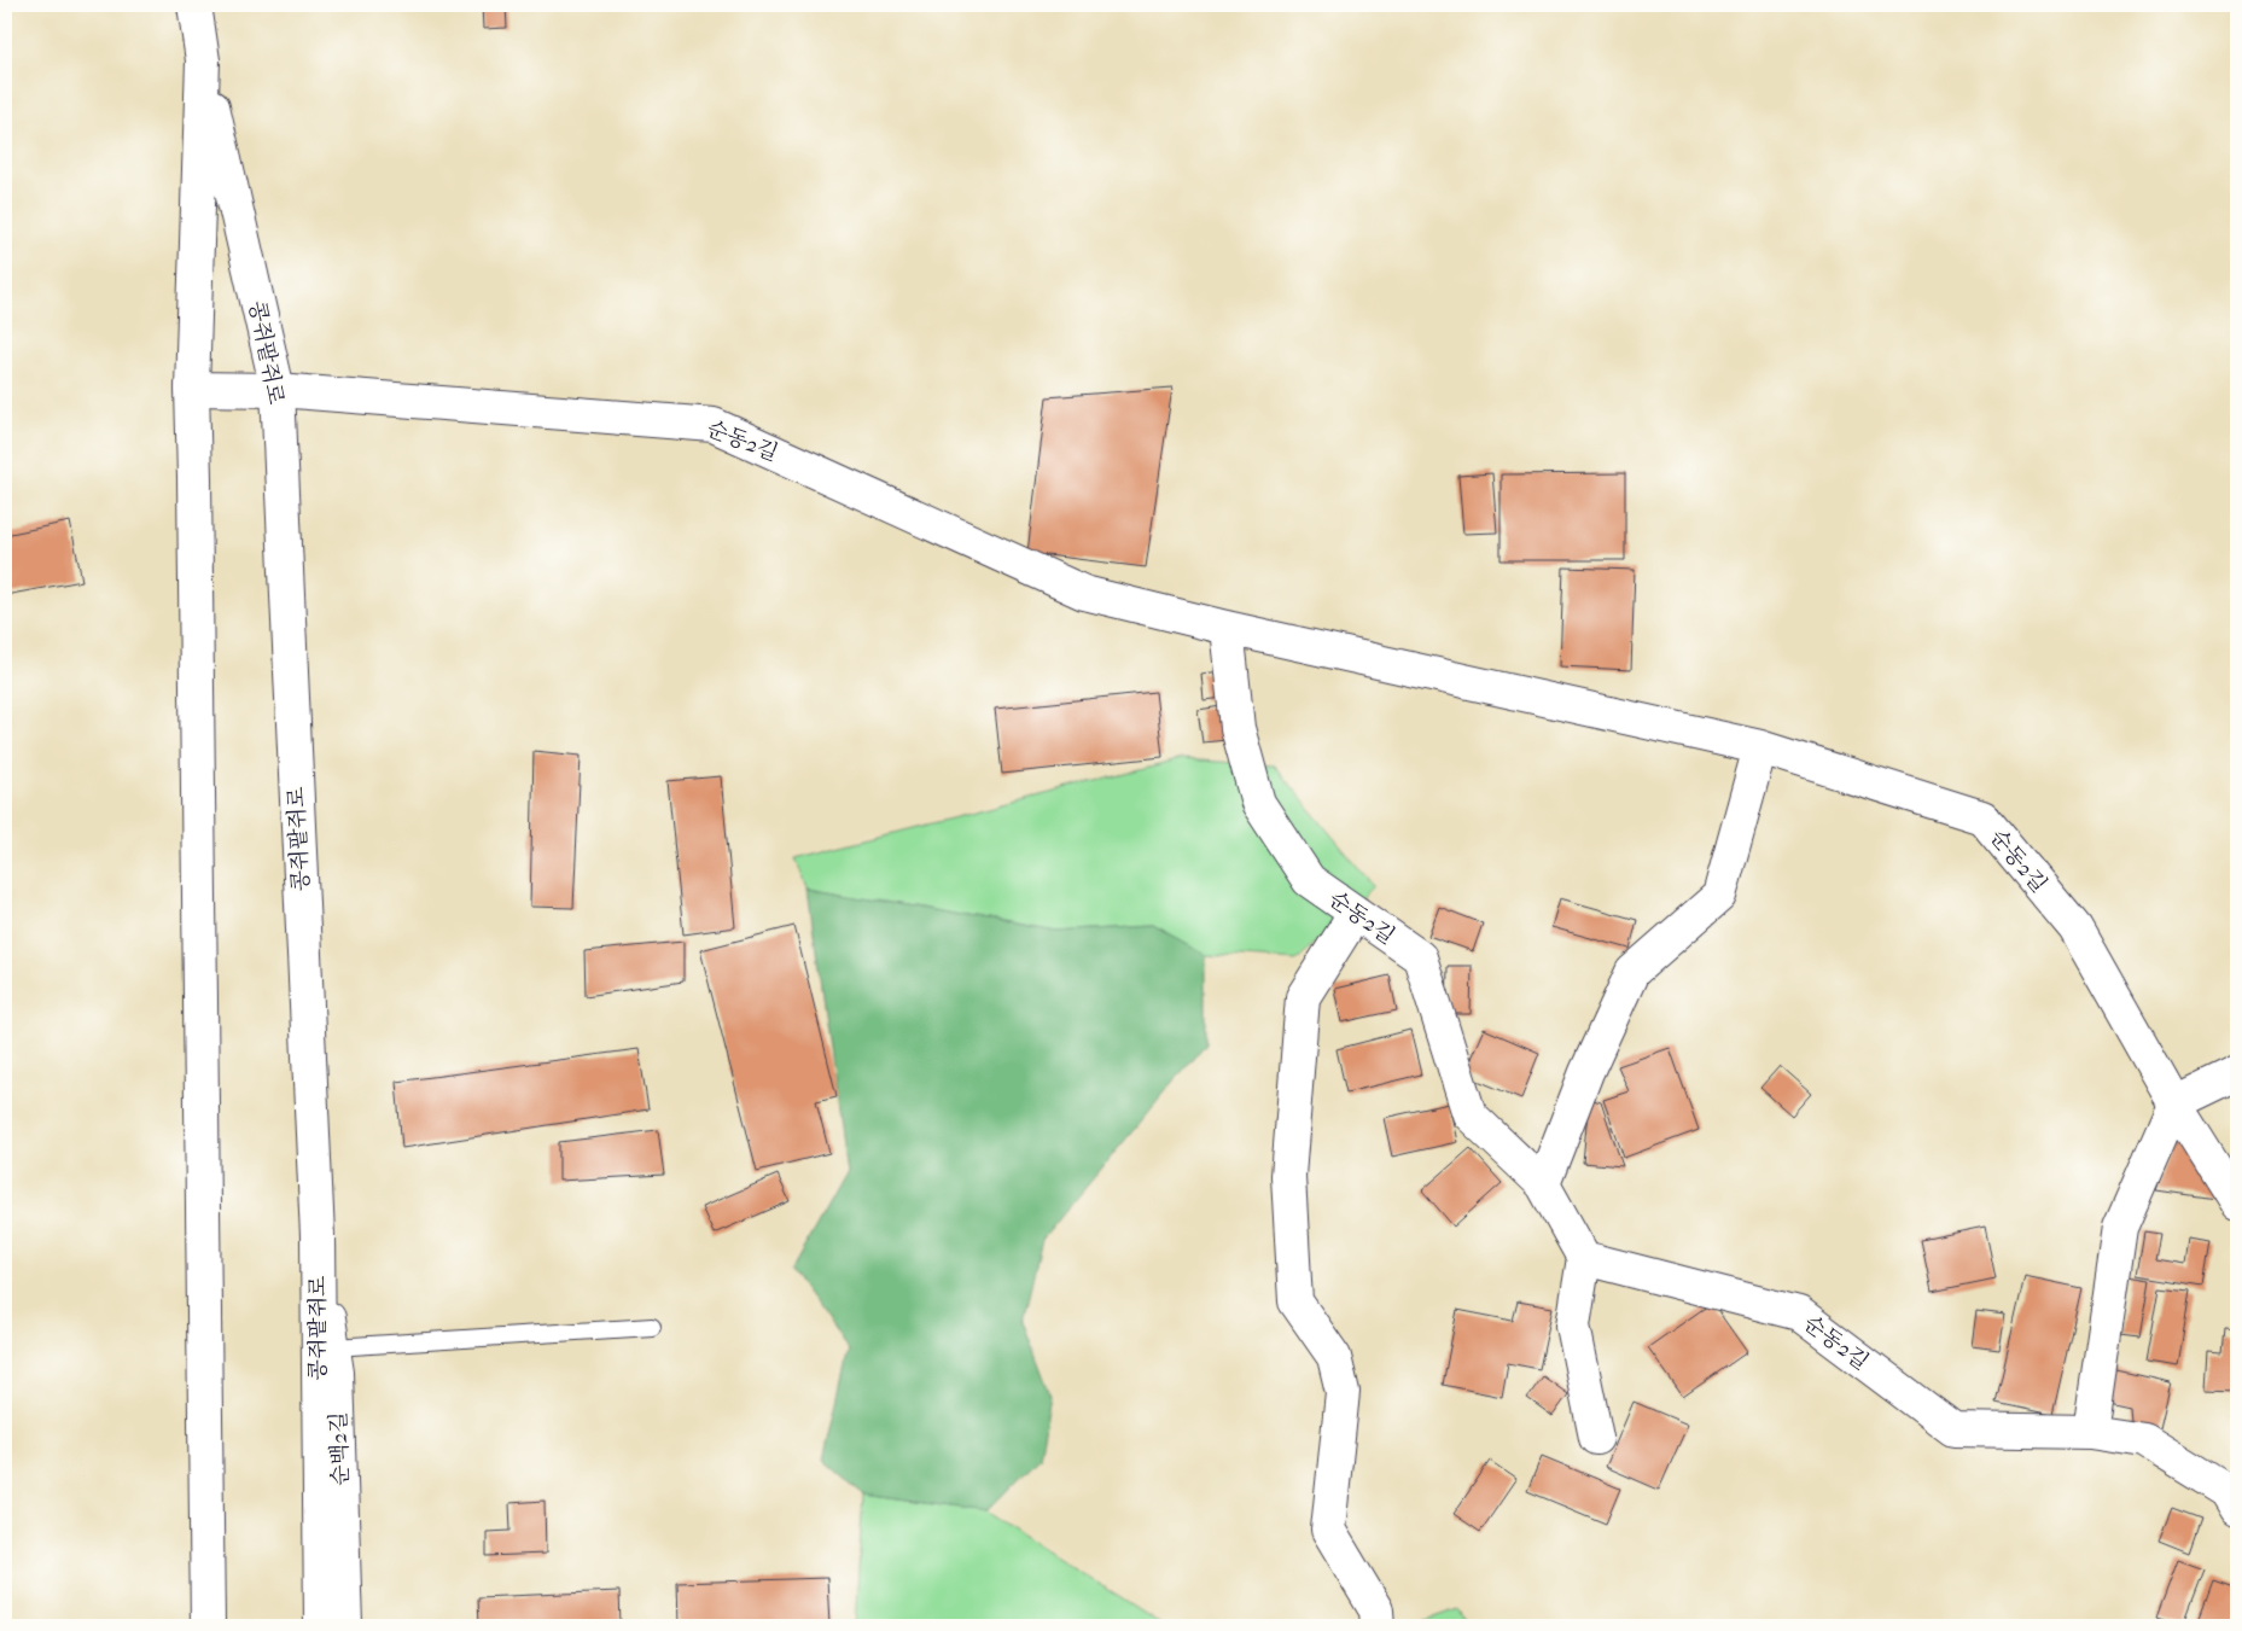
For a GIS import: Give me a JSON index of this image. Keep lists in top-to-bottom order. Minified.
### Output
{"streets":{"street":["콩쥐팥쥐로","순동2길","순백2길"]},"crossings":[["콩쥐팥쥐로","순동2길"],["콩쥐팥쥐로","순백2길"]]}
